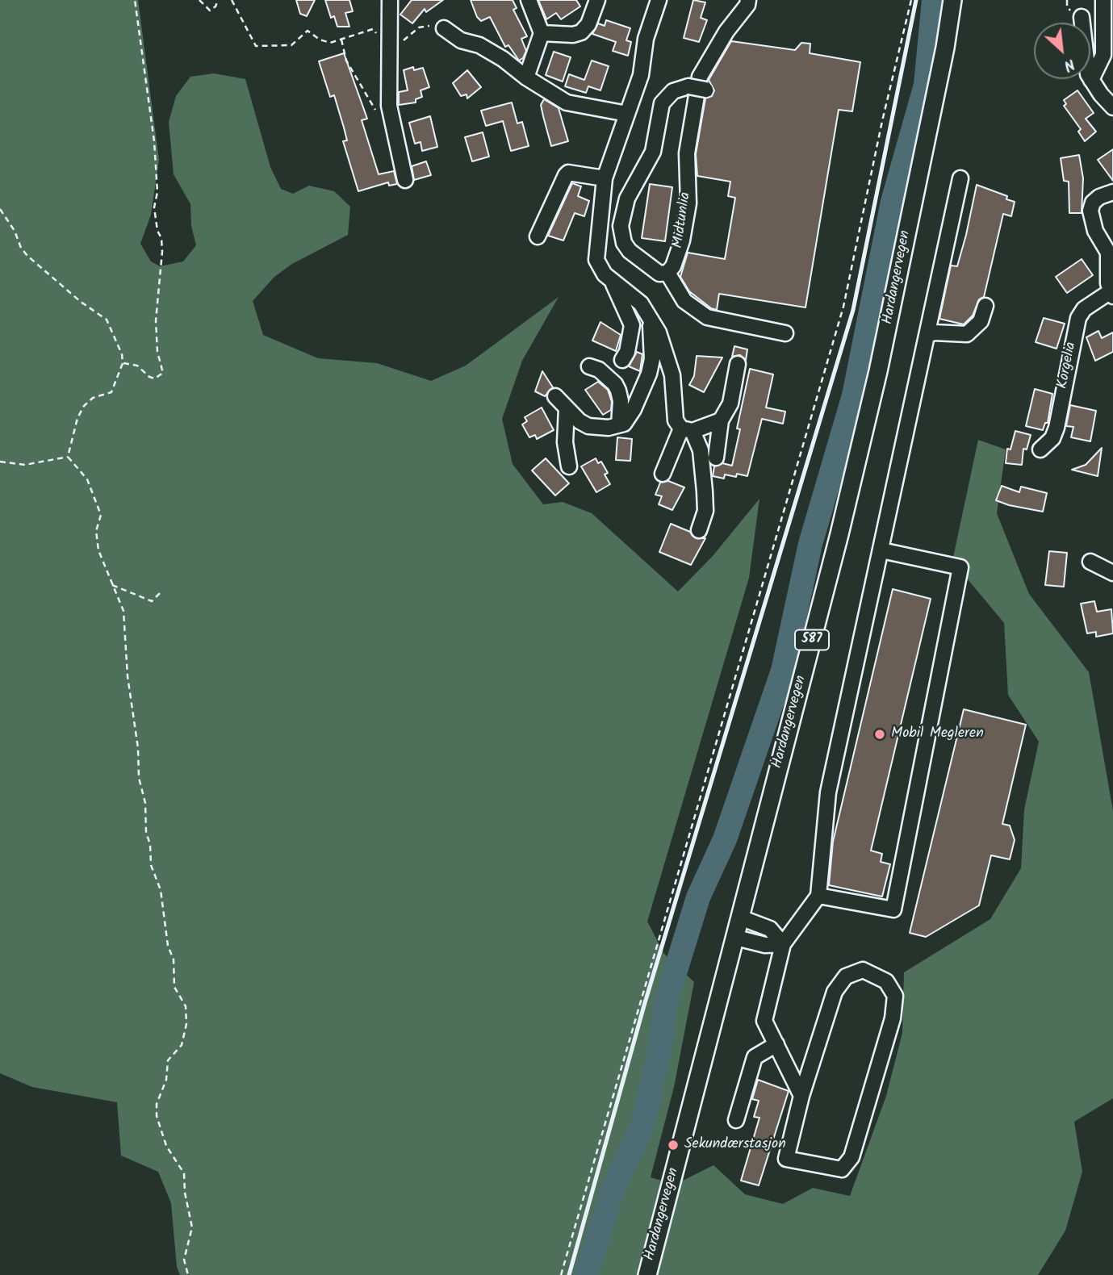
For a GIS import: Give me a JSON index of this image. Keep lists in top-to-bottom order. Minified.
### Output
{"streets":{"main road":["Hardangervegen","587"],"street":["Midtunlia","Korgelia"]},"places":["Mobil Megleren","Sekundærstasjon"],"north":"bottom right"}
